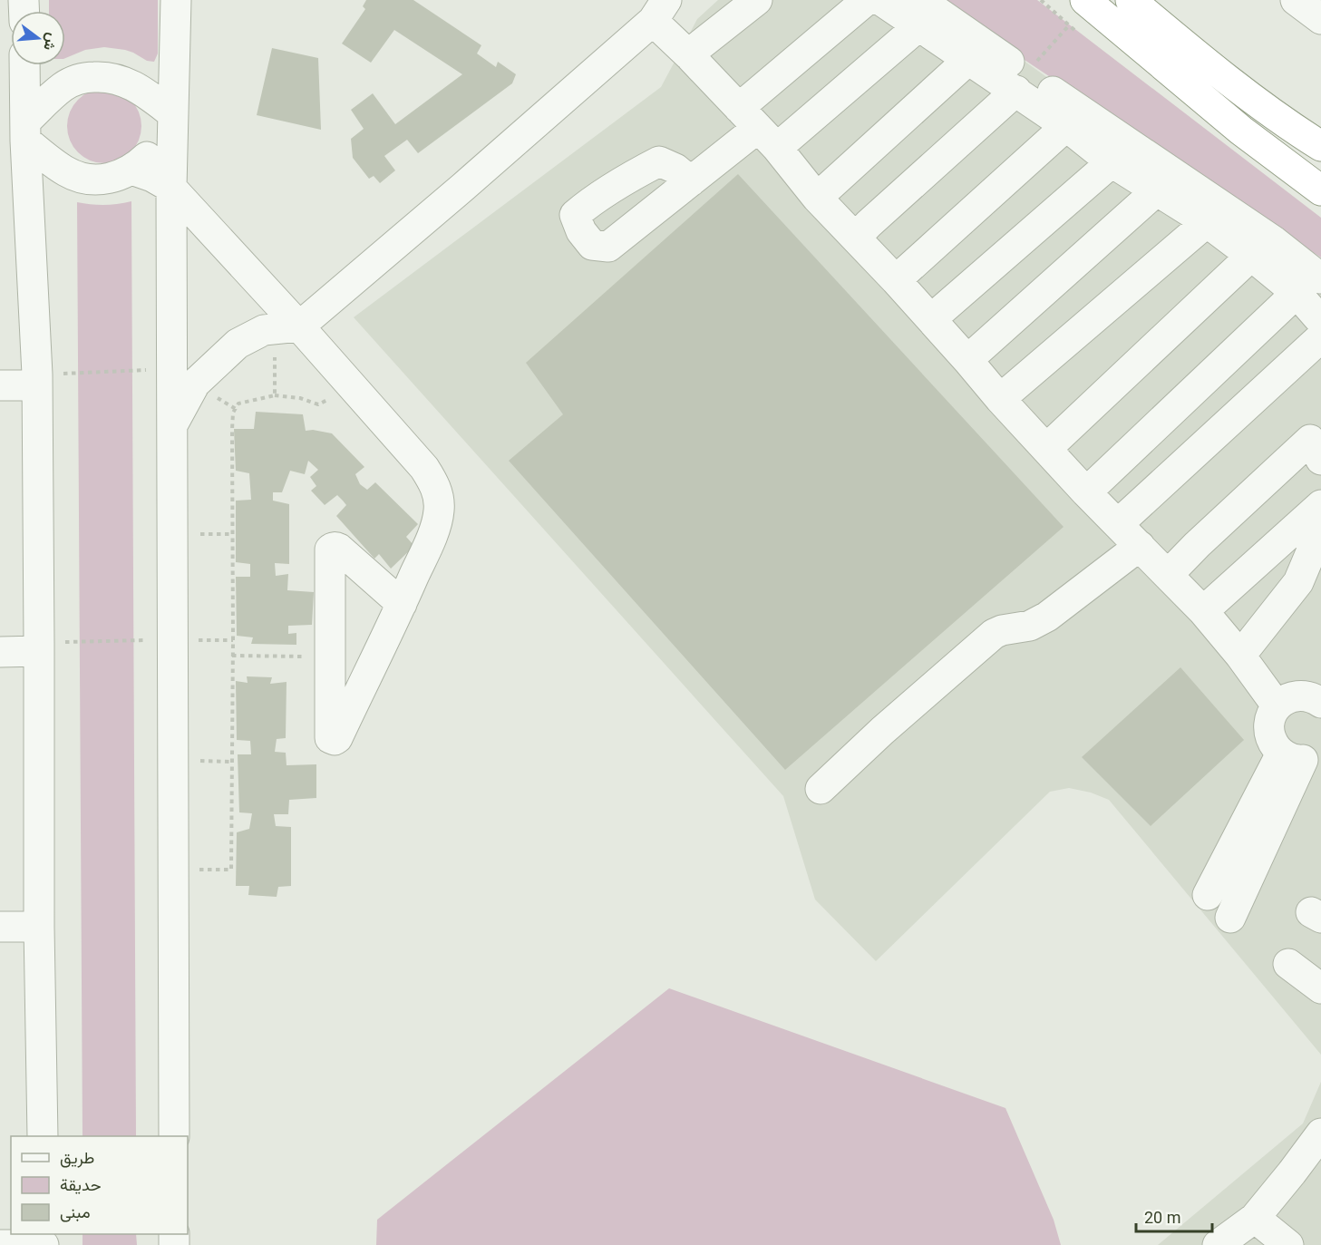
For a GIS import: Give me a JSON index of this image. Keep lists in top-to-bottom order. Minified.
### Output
{"legend":["طريق","حديقة","مبنى"],"scale_bar":"20 m","north":"right"}
